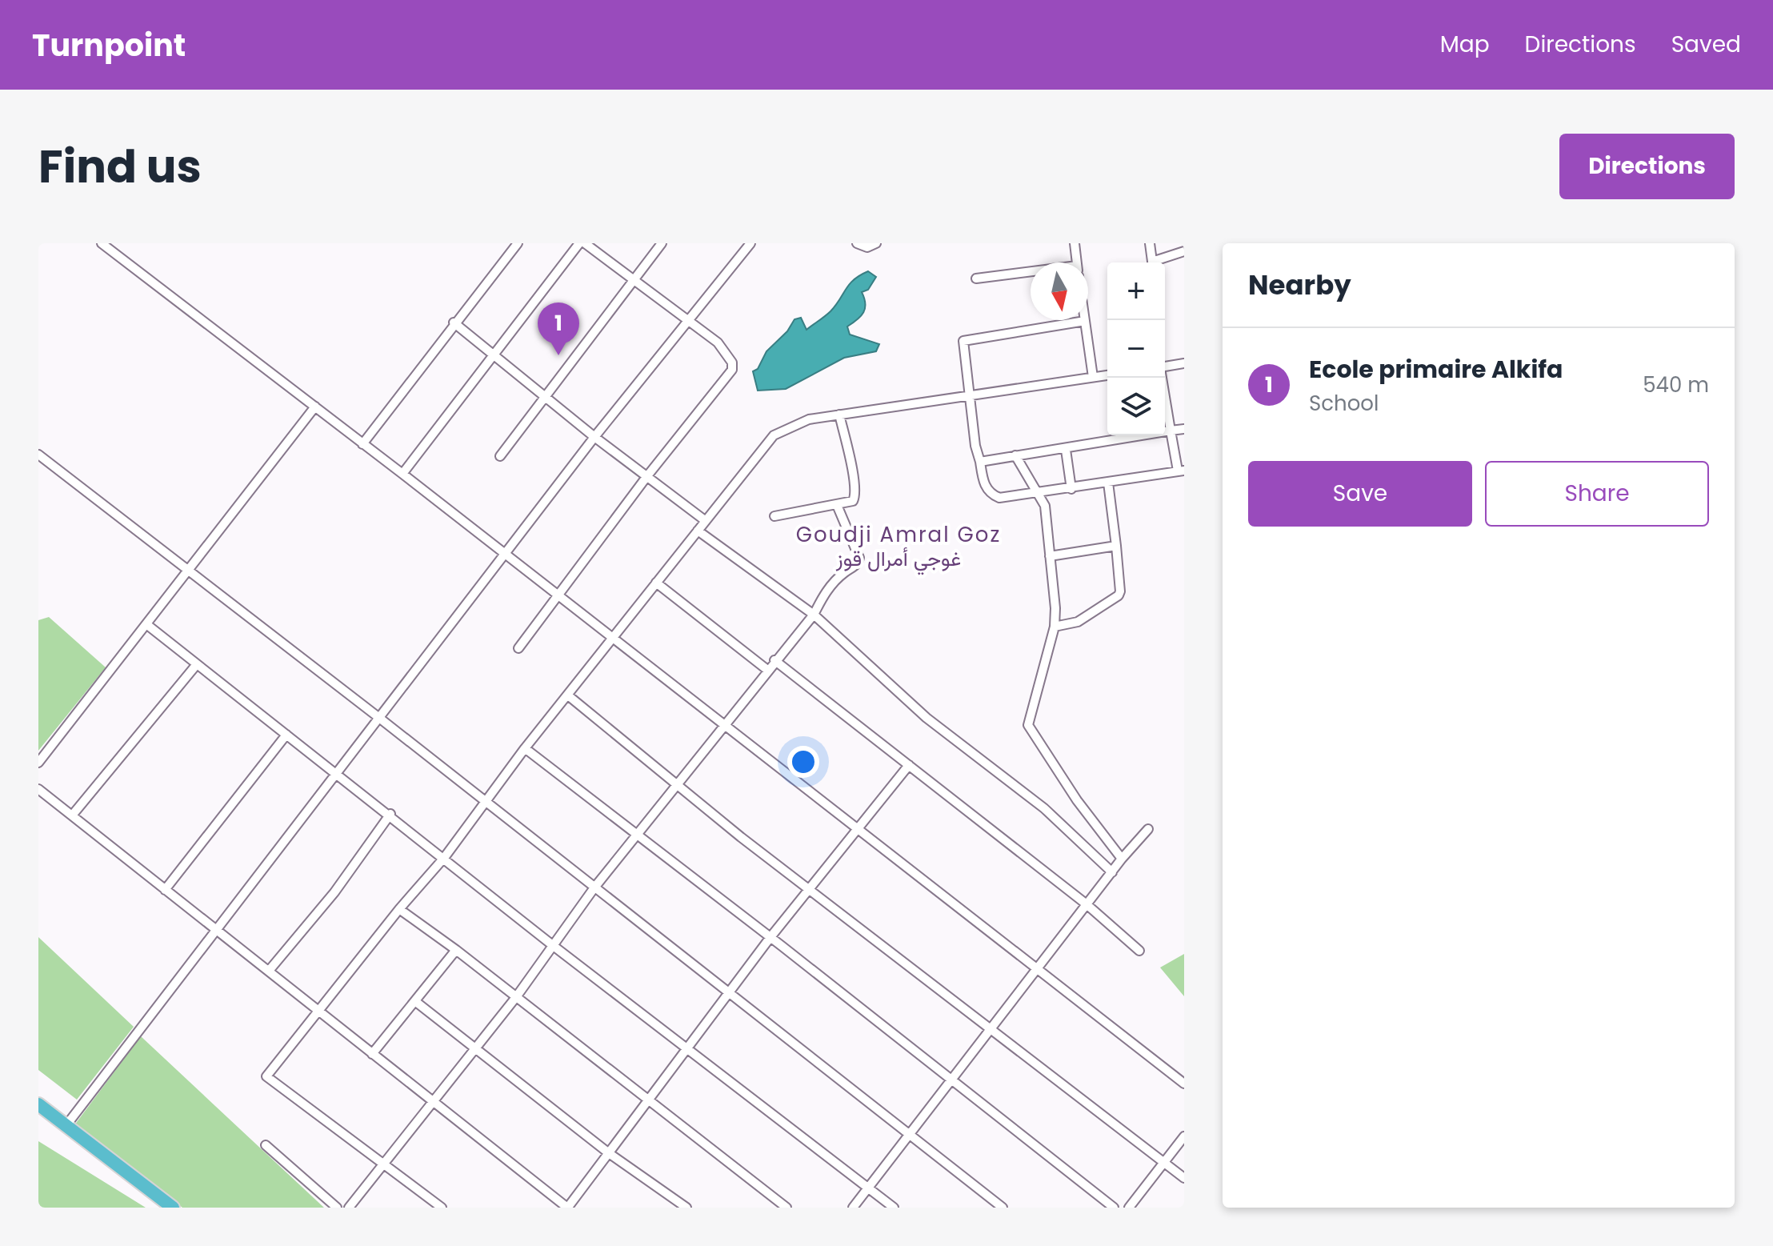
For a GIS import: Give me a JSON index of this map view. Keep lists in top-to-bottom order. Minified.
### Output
{"districts":["Goudji Amral Goz غوجي أمرال قوز"],"north":"bottom","page":{"header":"Turnpoint","nav":["Map","Directions","Saved"],"title":"Find us","buttons":["Directions",["Save","Share"]],"heading":"Nearby","map_buttons":["+","−"],"pins":"1","list":[{"mark":"1","name":"Ecole primaire Alkifa","note":"School","value":"540 m"}]}}
